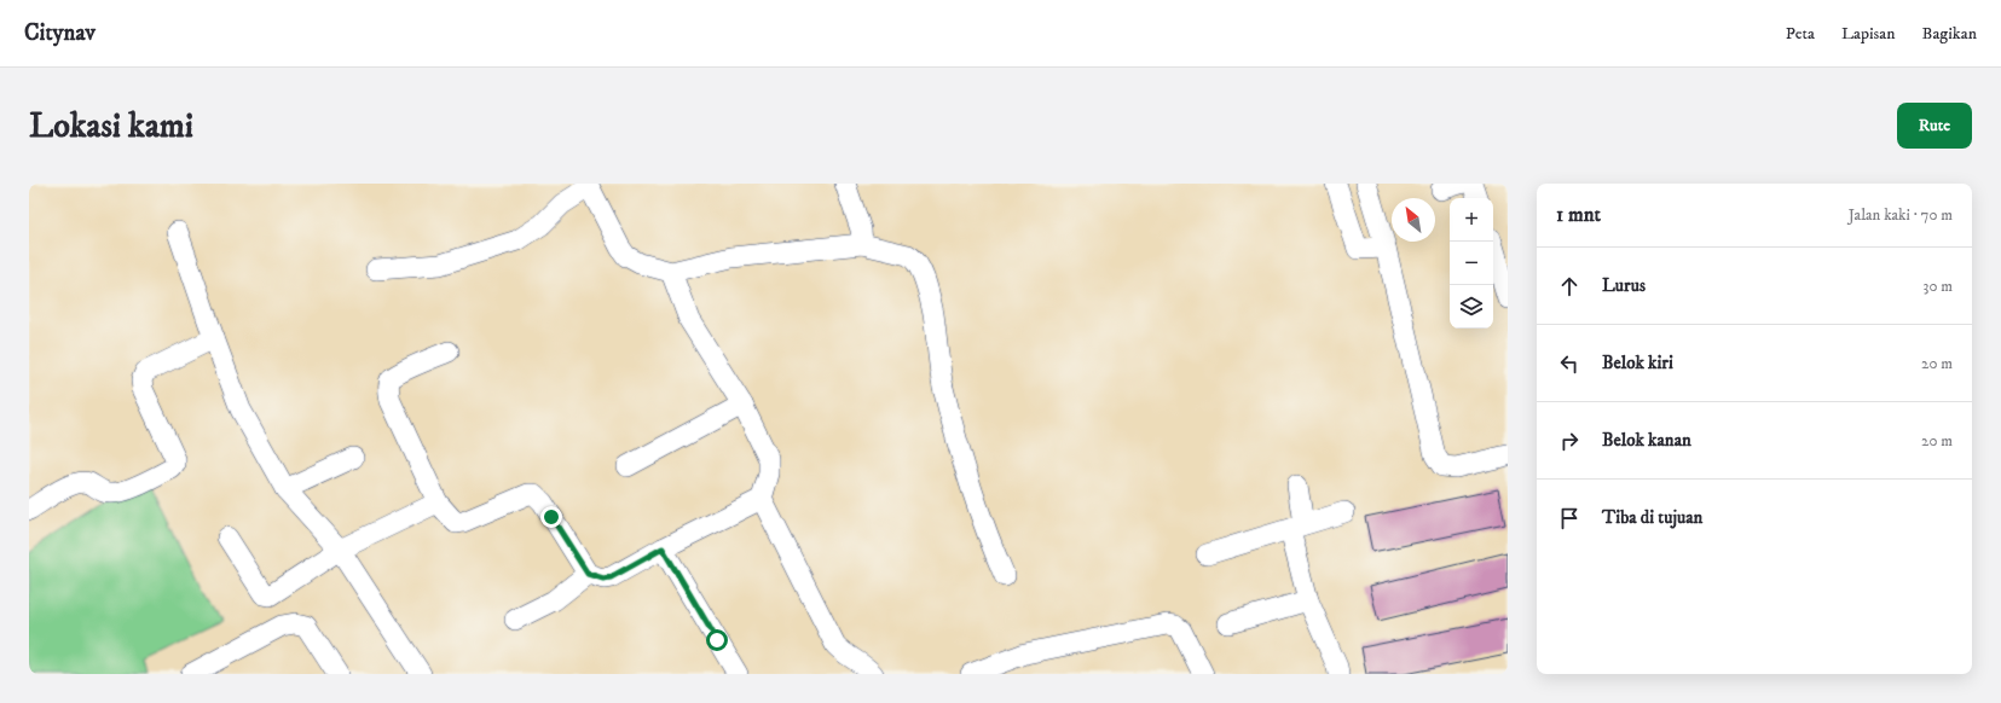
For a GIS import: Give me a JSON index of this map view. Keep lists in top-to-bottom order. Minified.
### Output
{"north":"top left","page":{"header":"Citynav","nav":["Peta","Lapisan","Bagikan"],"buttons":"Rute","title":"Lokasi kami","heading":["1 mnt","Jalan kaki · 70 m"],"map_buttons":["+","−"],"list":[["Lurus","30 m"],["Belok kiri","20 m"],["Belok kanan","20 m"],"Tiba di tujuan"]}}
